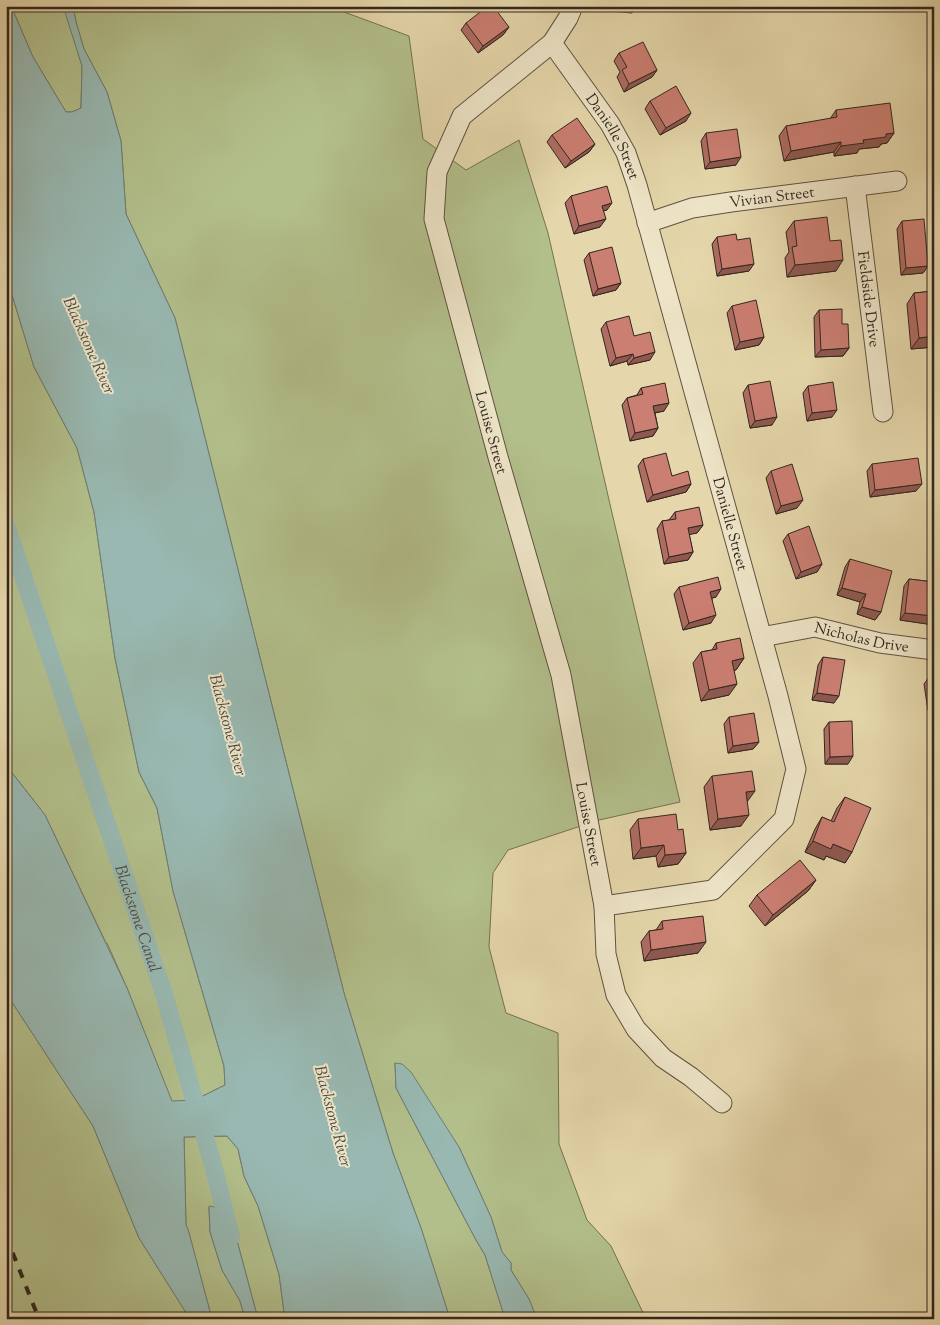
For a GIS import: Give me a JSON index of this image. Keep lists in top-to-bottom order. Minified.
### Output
{"streets":{"street":["Danielle Street","Vivian Street","Fieldside Drive","Louise Street","Nicholas Drive"]},"crossings":[["Danielle Street","Vivian Street"],["Danielle Street","Louise Street"],["Danielle Street","Nicholas Drive"],["Vivian Street","Fieldside Drive"]],"water":["Blackstone River","Blackstone Canal"]}
